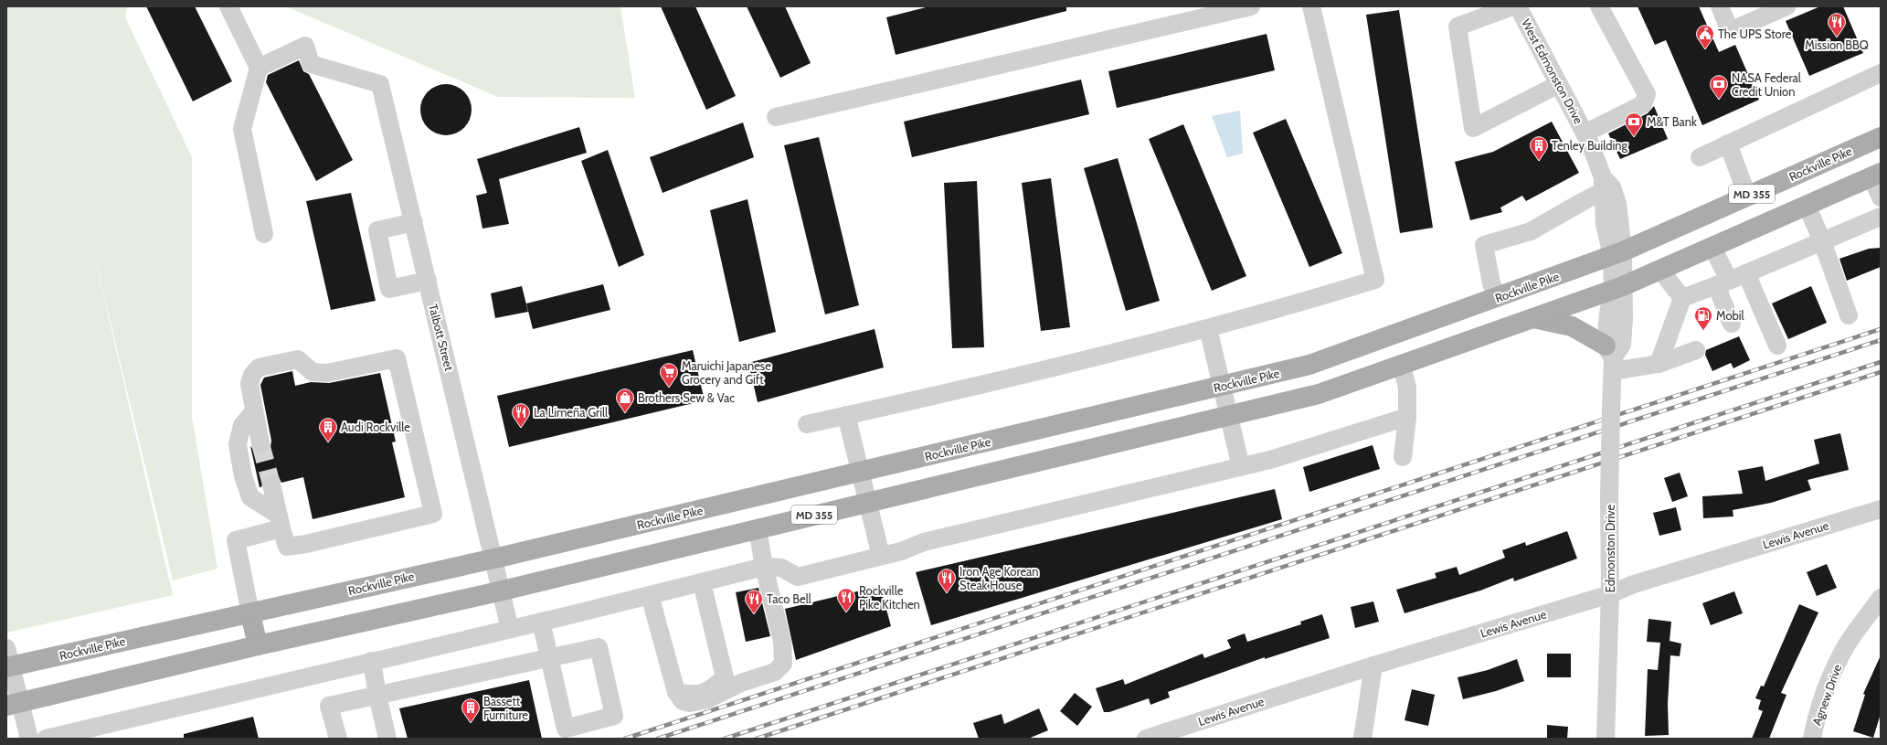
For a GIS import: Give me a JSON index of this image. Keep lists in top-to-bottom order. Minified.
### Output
{"streets":{"main road":["Rockville Pike","MD 355"],"street":["West Edmonston Drive","Talbott Street","Lewis Avenue","Edmonston Drive","Agnew Drive"]},"crossings":[["West Edmonston Drive","Rockville Pike"],["West Edmonston Drive","Edmonston Drive"],["Rockville Pike","Talbott Street"],["Rockville Pike","Edmonston Drive"],["MD 355","Talbott Street"],["MD 355","Edmonston Drive"],["Lewis Avenue","Edmonston Drive"]],"places":{"restaurant":["Mission BBQ","La Limeña Grill","Iron Age Korean Steak House","Rockville Pike Kitchen","Taco Bell"],"public building":["The UPS Store"],"bank":["NASA Federal Credit Union","M&T Bank"],"building":["Tenley Building","Audi Rockville","Bassett Furniture"],"fuel station":["Mobil"],"supermarket":["Maruichi Japanese Grocery and Gift"],"shop":["Brothers Sew & Vac"]}}
